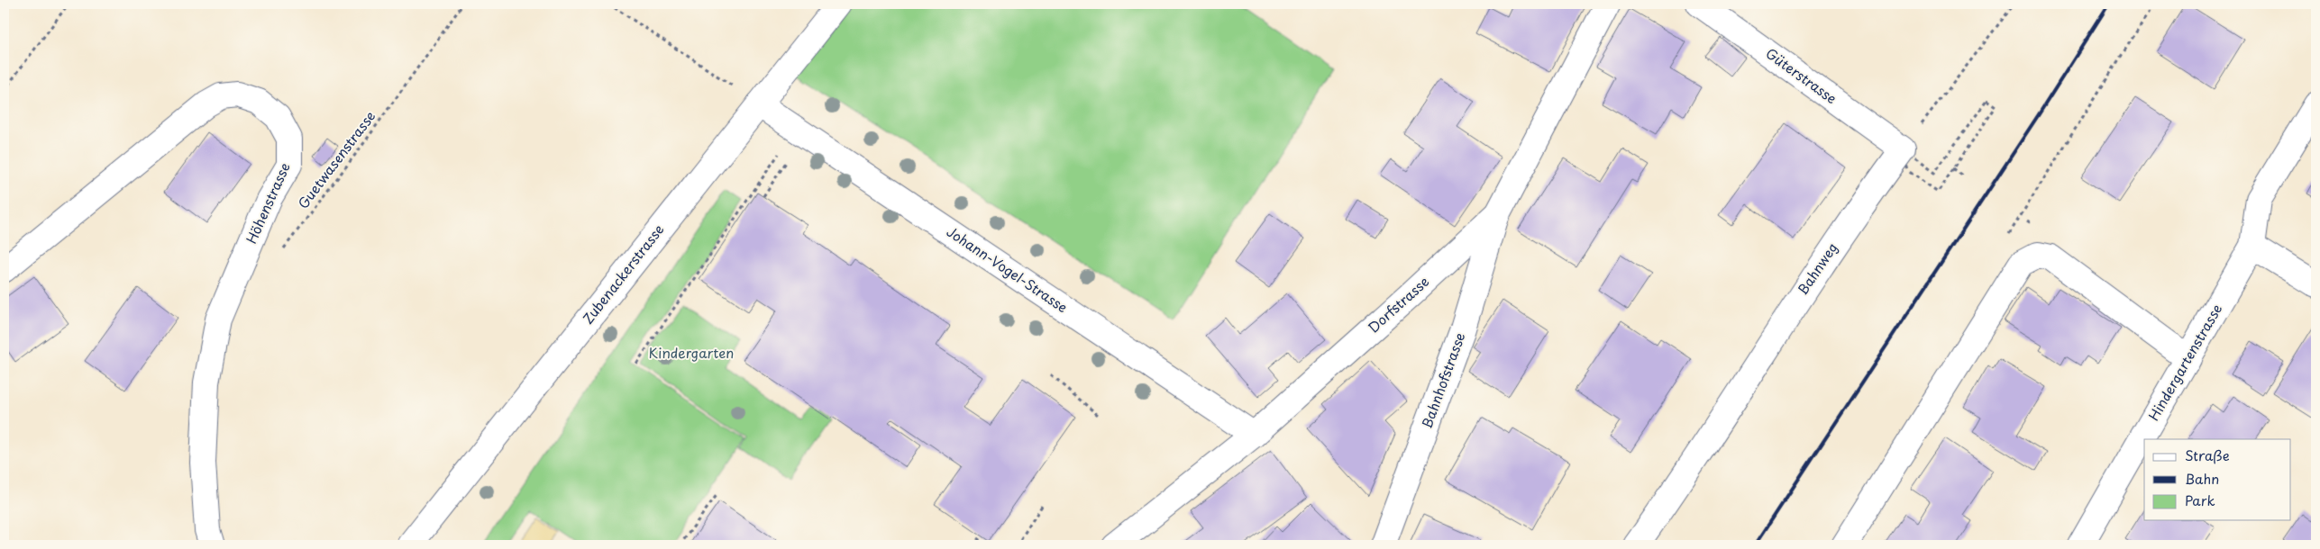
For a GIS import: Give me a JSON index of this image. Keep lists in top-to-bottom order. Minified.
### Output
{"streets":{"street":["Güterstrasse","Höhenstrasse","Bahnweg","Johann-Vogel-Strasse","Zubenackerstrasse","Dorfstrasse","Hindergartenstrasse","Bahnhofstrasse"],"path":["Guetwasenstrasse"]},"crossings":[["Güterstrasse","Bahnweg"],["Johann-Vogel-Strasse","Zubenackerstrasse"],["Johann-Vogel-Strasse","Dorfstrasse"],["Dorfstrasse","Bahnhofstrasse"]],"parks":["Kindergarten"],"legend":["Straße","Bahn","Park"]}
